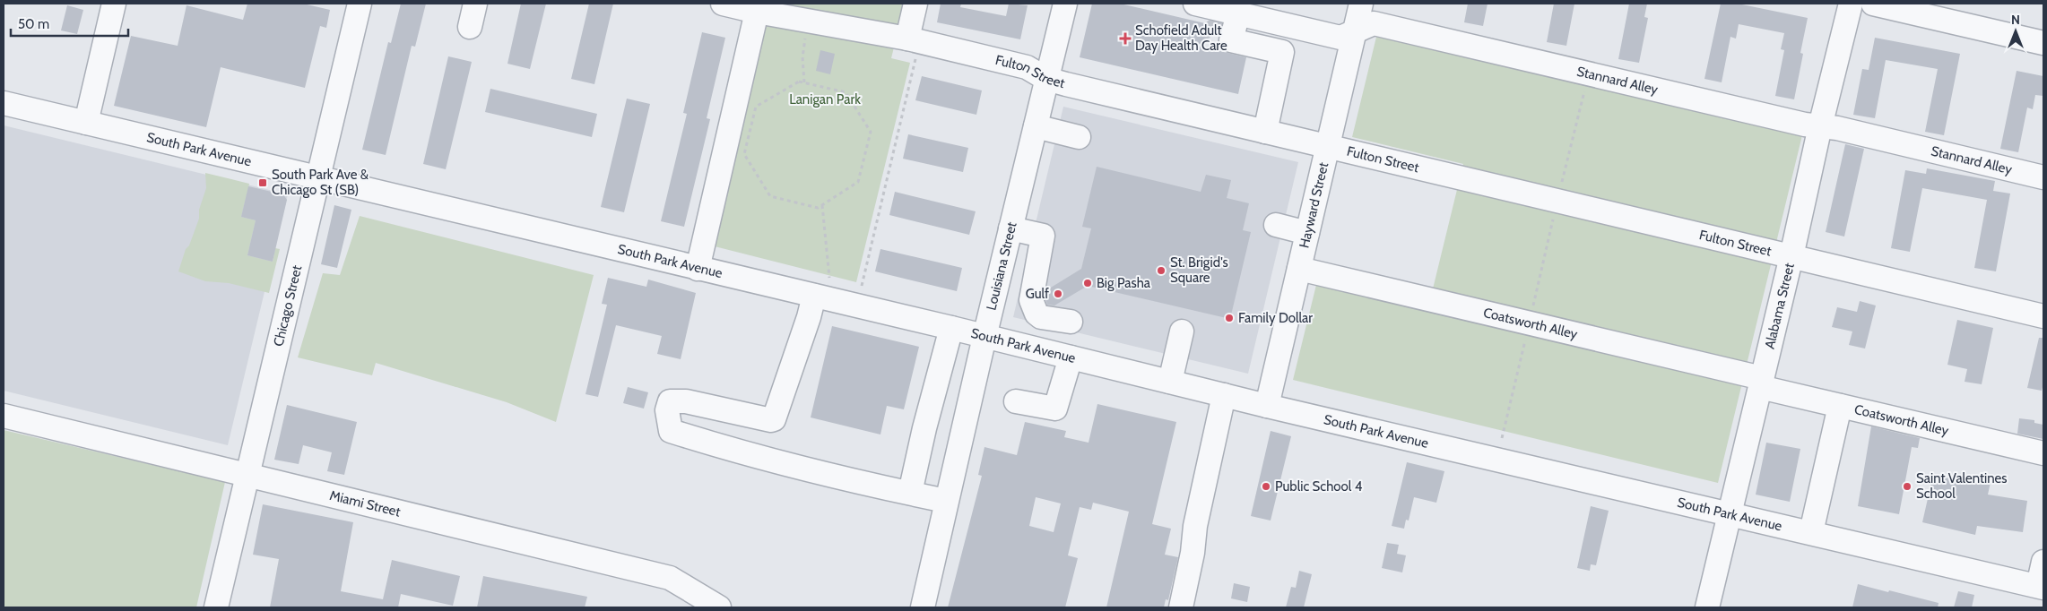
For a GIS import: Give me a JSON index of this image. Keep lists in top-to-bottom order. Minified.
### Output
{"streets":{"street":["Fulton Street","Stannard Alley","South Park Avenue","Hayward Street","Louisiana Street","Chicago Street","Alabama Street","Coatsworth Alley","Miami Street"]},"crossings":[["Fulton Street","Hayward Street"],["Fulton Street","Louisiana Street"],["Fulton Street","Alabama Street"],["Stannard Alley","Hayward Street"],["Stannard Alley","Alabama Street"],["South Park Avenue","Hayward Street"],["South Park Avenue","Louisiana Street"],["South Park Avenue","Chicago Street"],["South Park Avenue","Alabama Street"],["Hayward Street","Coatsworth Alley"],["Chicago Street","Miami Street"],["Alabama Street","Coatsworth Alley"]],"parks":["Lanigan Park"],"places":{"health":["Schofield Adult Day Health Care"],"transit":["South Park Ave & Chicago St (SB)"],"other":["St. Brigid's Square","Big Pasha","Gulf","Family Dollar","Public School 4","Saint Valentines School"]},"scale_bar":"50 m","north":"top"}
